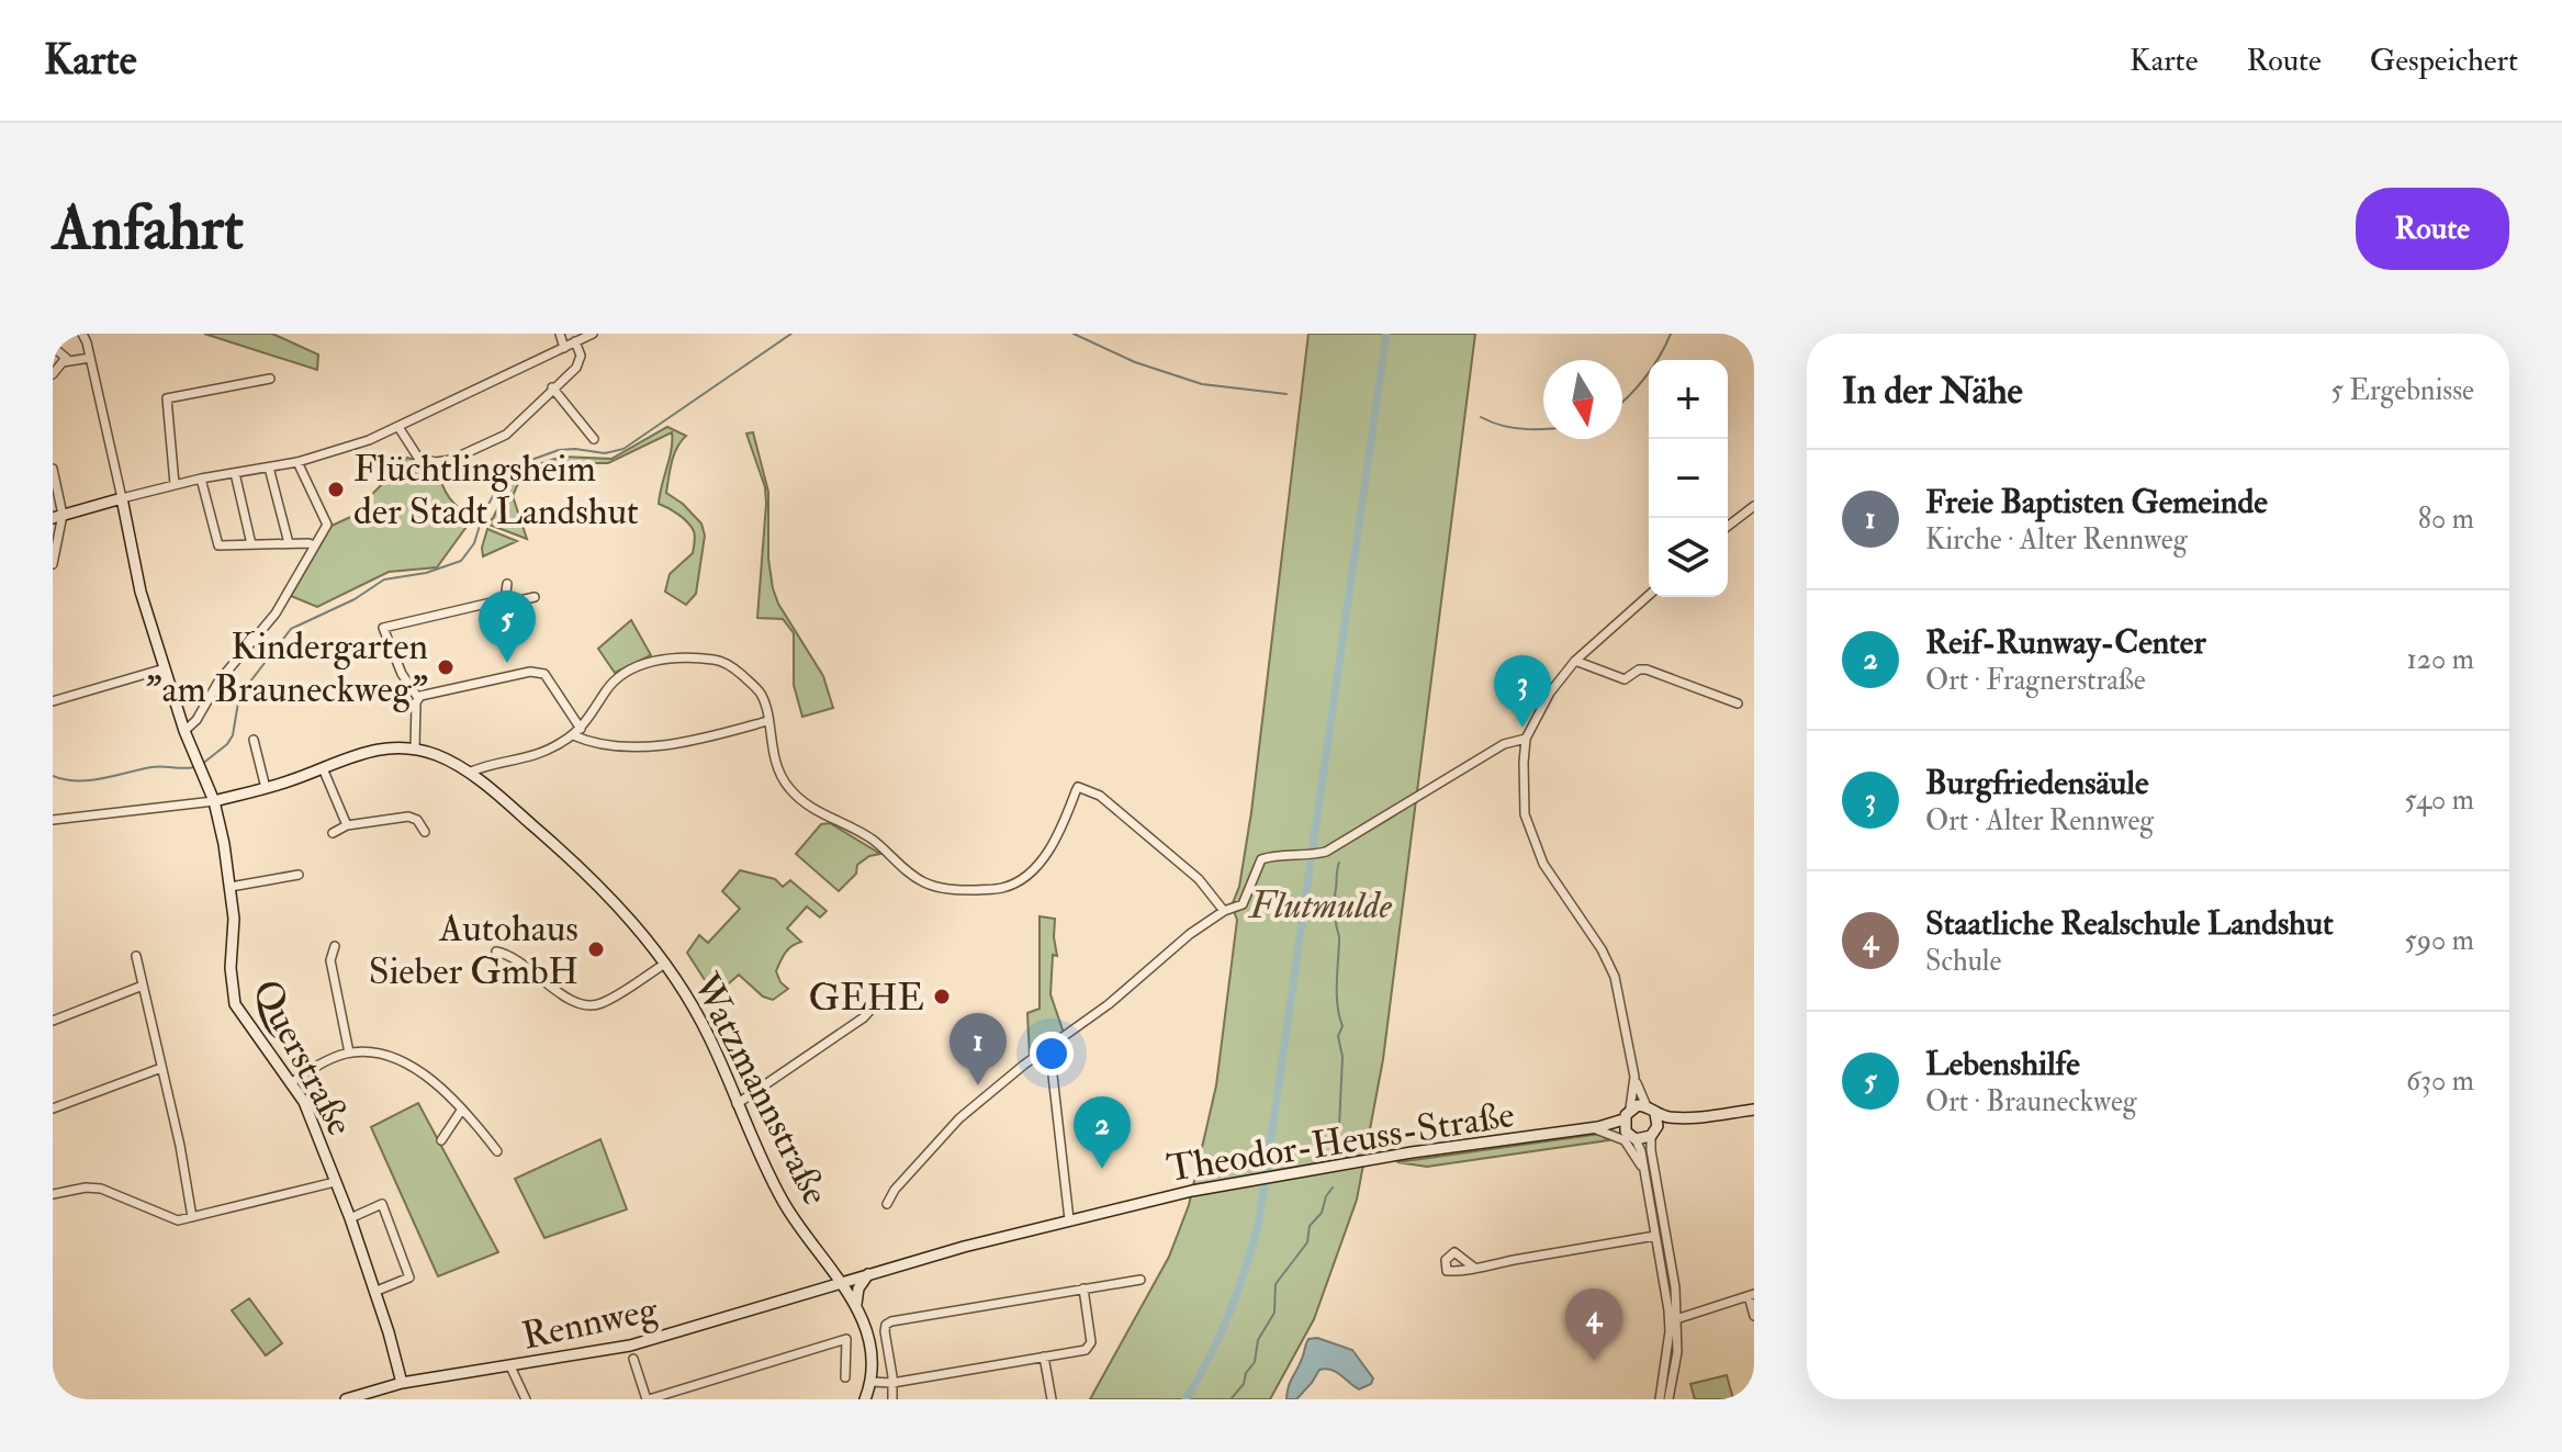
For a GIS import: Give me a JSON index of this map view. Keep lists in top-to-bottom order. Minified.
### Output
{"streets":{"street":["Querstraße","Watzmannstraße","Theodor-Heuss-Straße","Rennweg"]},"crossings":[["Querstraße","Watzmannstraße"],["Querstraße","Rennweg"],["Watzmannstraße","Theodor-Heuss-Straße"],["Watzmannstraße","Rennweg"],["Theodor-Heuss-Straße","Rennweg"]],"parks":["Flutmulde"],"places":["Flüchtlingsheim der Stadt Landshut","Kindergarten \"am Brauneckweg\"","Autohaus Sieber GmbH","GEHE"],"north":"bottom","page":{"header":"Karte","nav":["Karte","Route","Gespeichert"],"buttons":"Route","title":"Anfahrt","heading":["In der Nähe","5 Ergebnisse"],"map_buttons":["+","−"],"list":[{"mark":"1","name":"Freie Baptisten Gemeinde","note":"Kirche · Alter Rennweg","value":"80 m"},{"mark":"2","name":"Reif-Runway-Center","note":"Ort · Fragnerstraße","value":"120 m"},{"mark":"3","name":"Burgfriedensäule","note":"Ort · Alter Rennweg","value":"540 m"},{"mark":"4","name":"Staatliche Realschule Landshut","note":"Schule","value":"590 m"},{"mark":"5","name":"Lebenshilfe","note":"Ort · Brauneckweg","value":"630 m"}],"pins":["5","3","1","2","4"]}}
